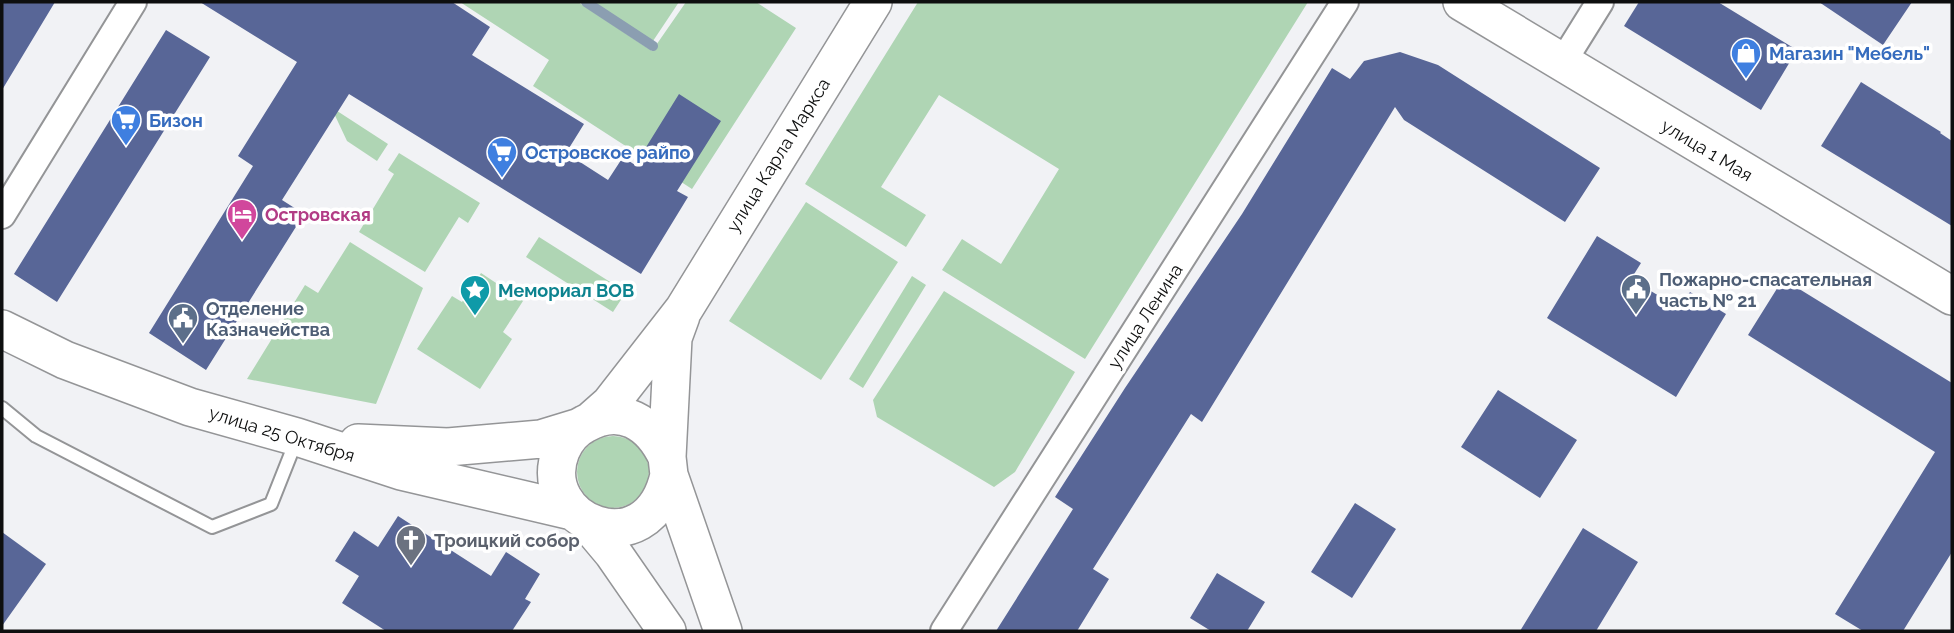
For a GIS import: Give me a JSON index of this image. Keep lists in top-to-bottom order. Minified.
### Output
{"streets":{"street":["улица 1 Мая","улица Карла Маркса","улица Ленина","улица 25 Октября"]},"places":{"shop":["Магазин \"Мебель\""],"supermarket":["Бизон","Островское райпо"],"hotel":["Островская"],"public building":["Пожарно-спасательная часть № 21","Отделение Казначейства"],"place":["Мемориал ВОВ"],"church":["Троицкий собор"]}}
